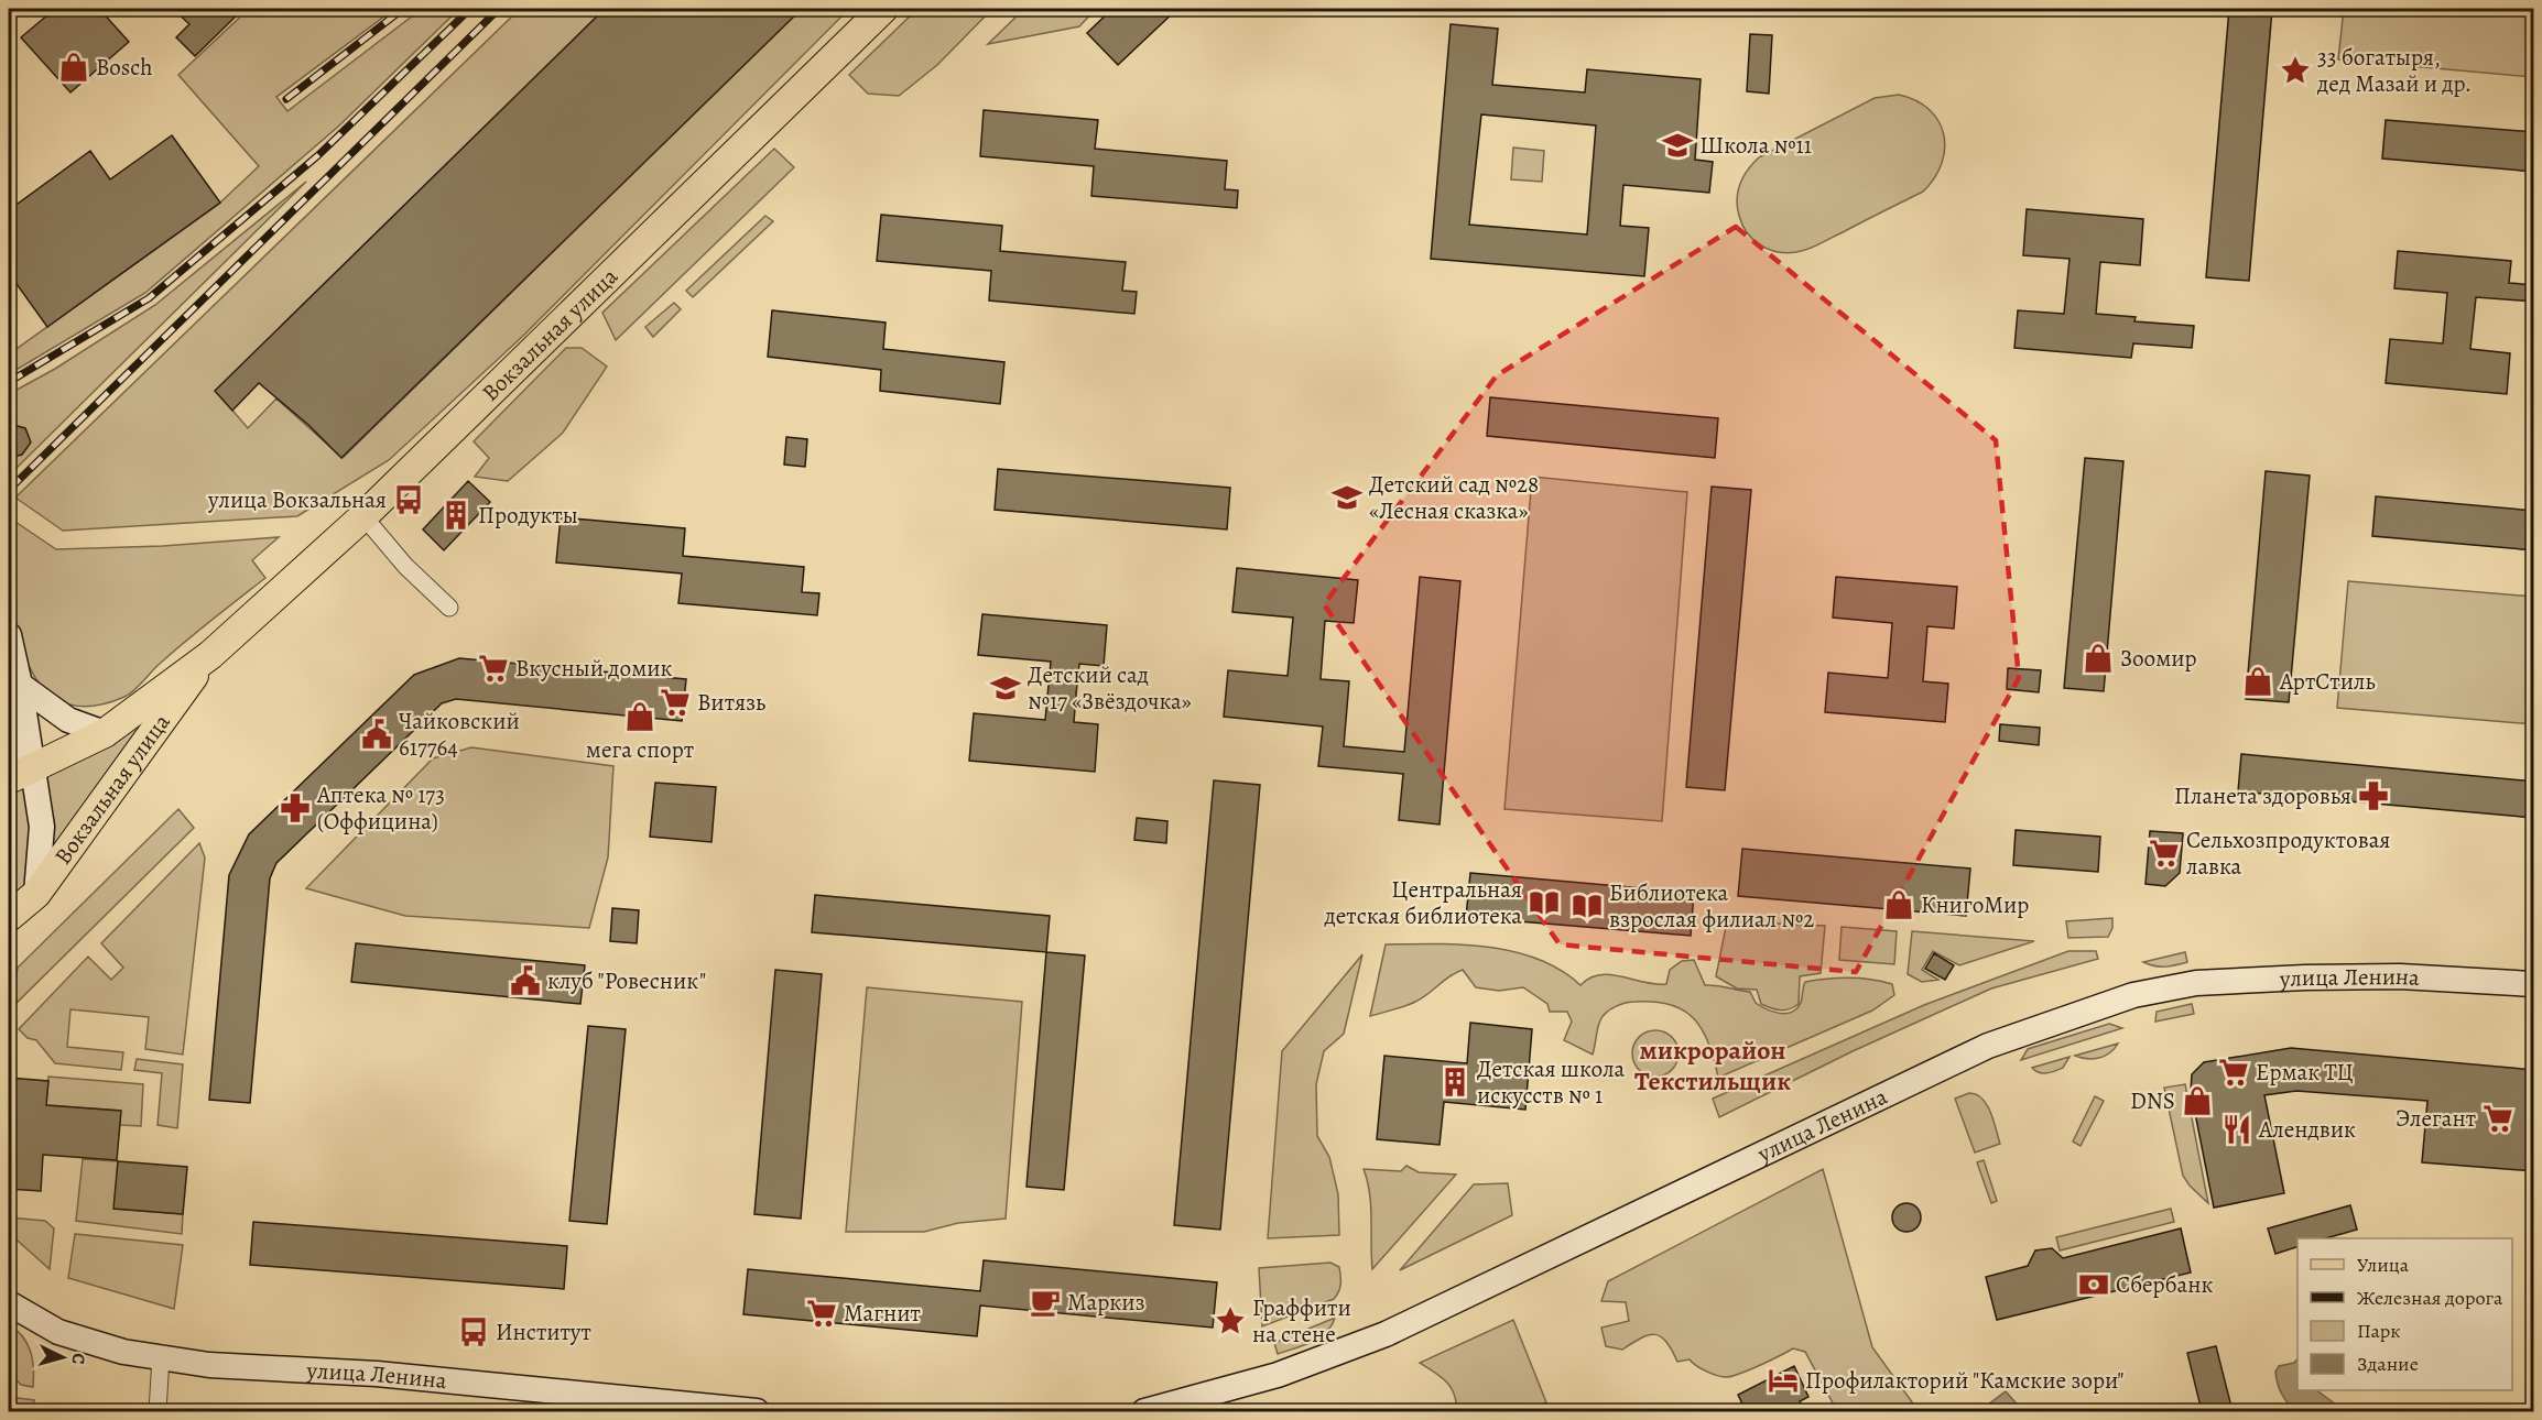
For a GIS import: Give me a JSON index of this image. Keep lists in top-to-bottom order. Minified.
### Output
{"streets":{"main road":["Вокзальная улица"],"street":["улица Ленина"]},"districts":["микрорайон Текстильщик"],"places":{"shop":["Bosch","Зоомир","АртСтиль","мега спорт","КнигоМир","DNS"],"place":["33 богатыря, дед Мазай и др.","Граффити на стене"],"school or university":["Школа №11","Детский сад №28 «Лесная сказка»","Детский сад №17 «Звёздочка»"],"bus stop":["улица Вокзальная","Институт"],"building":["Продукты","Детская школа искусств № 1"],"supermarket":["Вкусный домик","Витязь","Сельхозпродуктовая лавка","Ермак ТЦ","Элегант","Магнит"],"public building":["Чайковский 617764","клуб \"Ровесник\""],"pharmacy":["Планета здоровья","Аптека № 173 (Оффицина)"],"library":["Центральная детская библиотека","Библиотека взрослая филиал №2"],"restaurant":["Алендвик"],"bank":["Сбербанк"],"cafe":["Маркиз"],"hotel":["Профилакторий \"Камские зори\""]},"legend":["Улица","Железная дорога","Парк","Здание"],"north":"right"}
